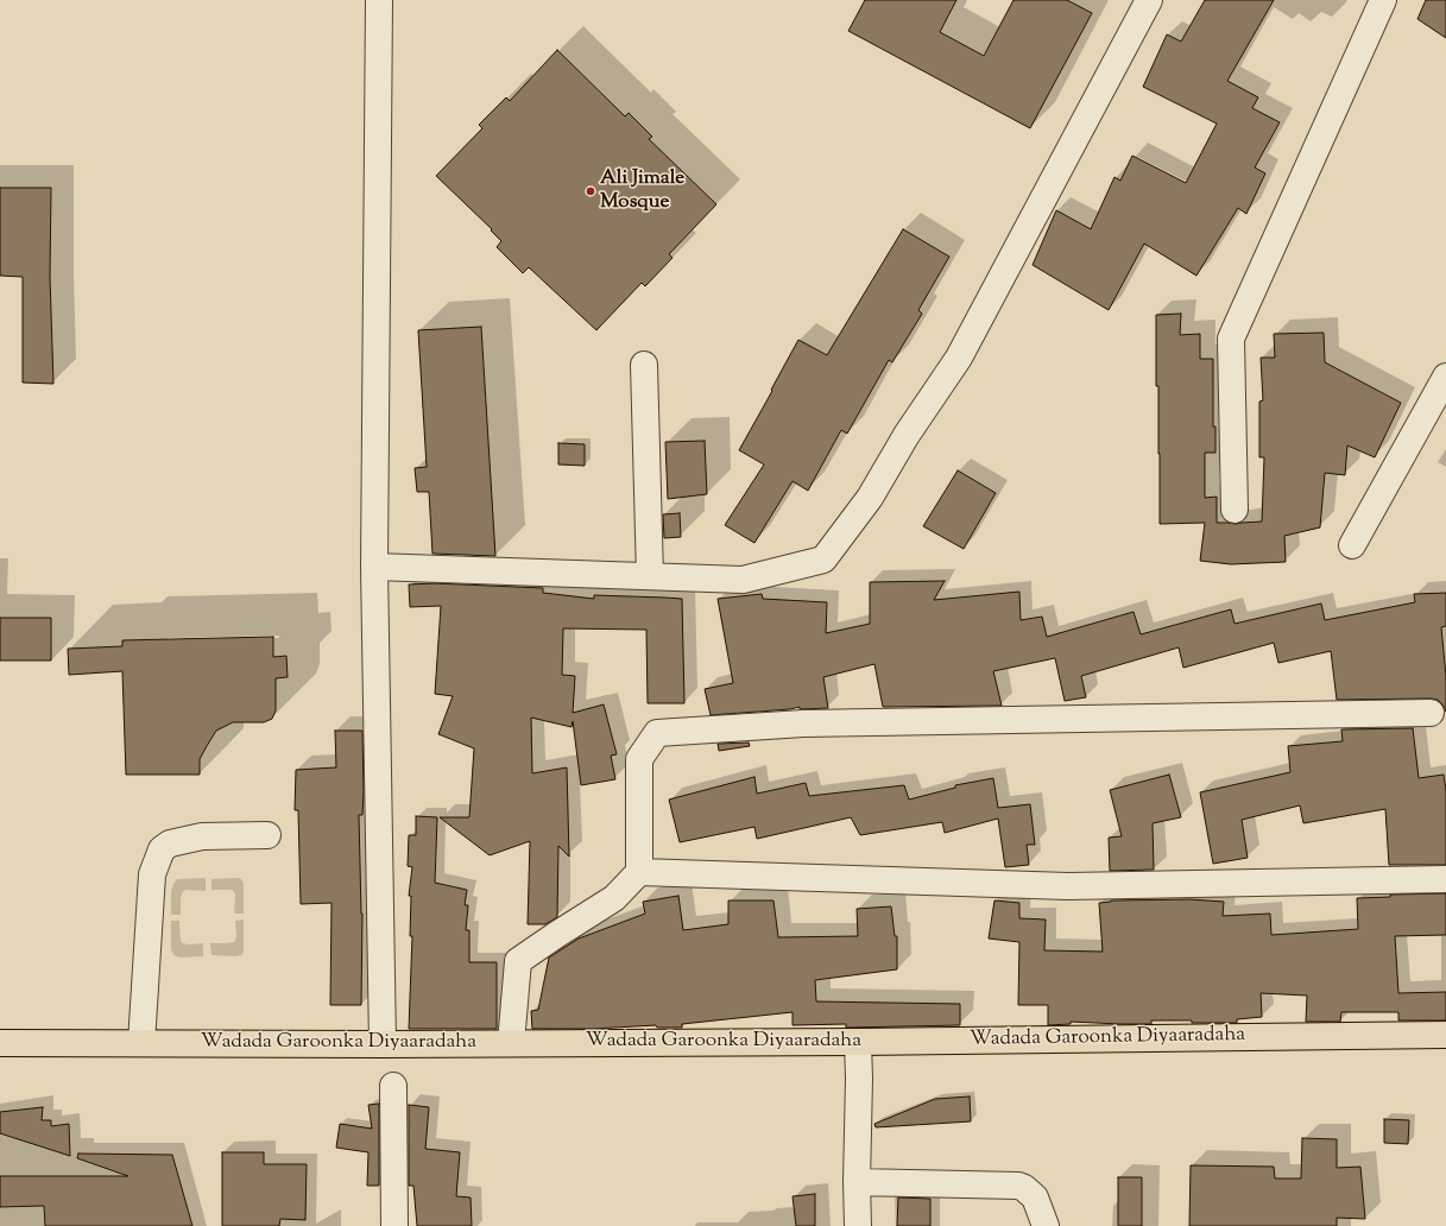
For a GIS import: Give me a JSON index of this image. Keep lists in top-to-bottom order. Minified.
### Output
{"streets":{"main road":["Wadada Garoonka Diyaaradaha"]},"places":["Ali Jimale Mosque"]}
